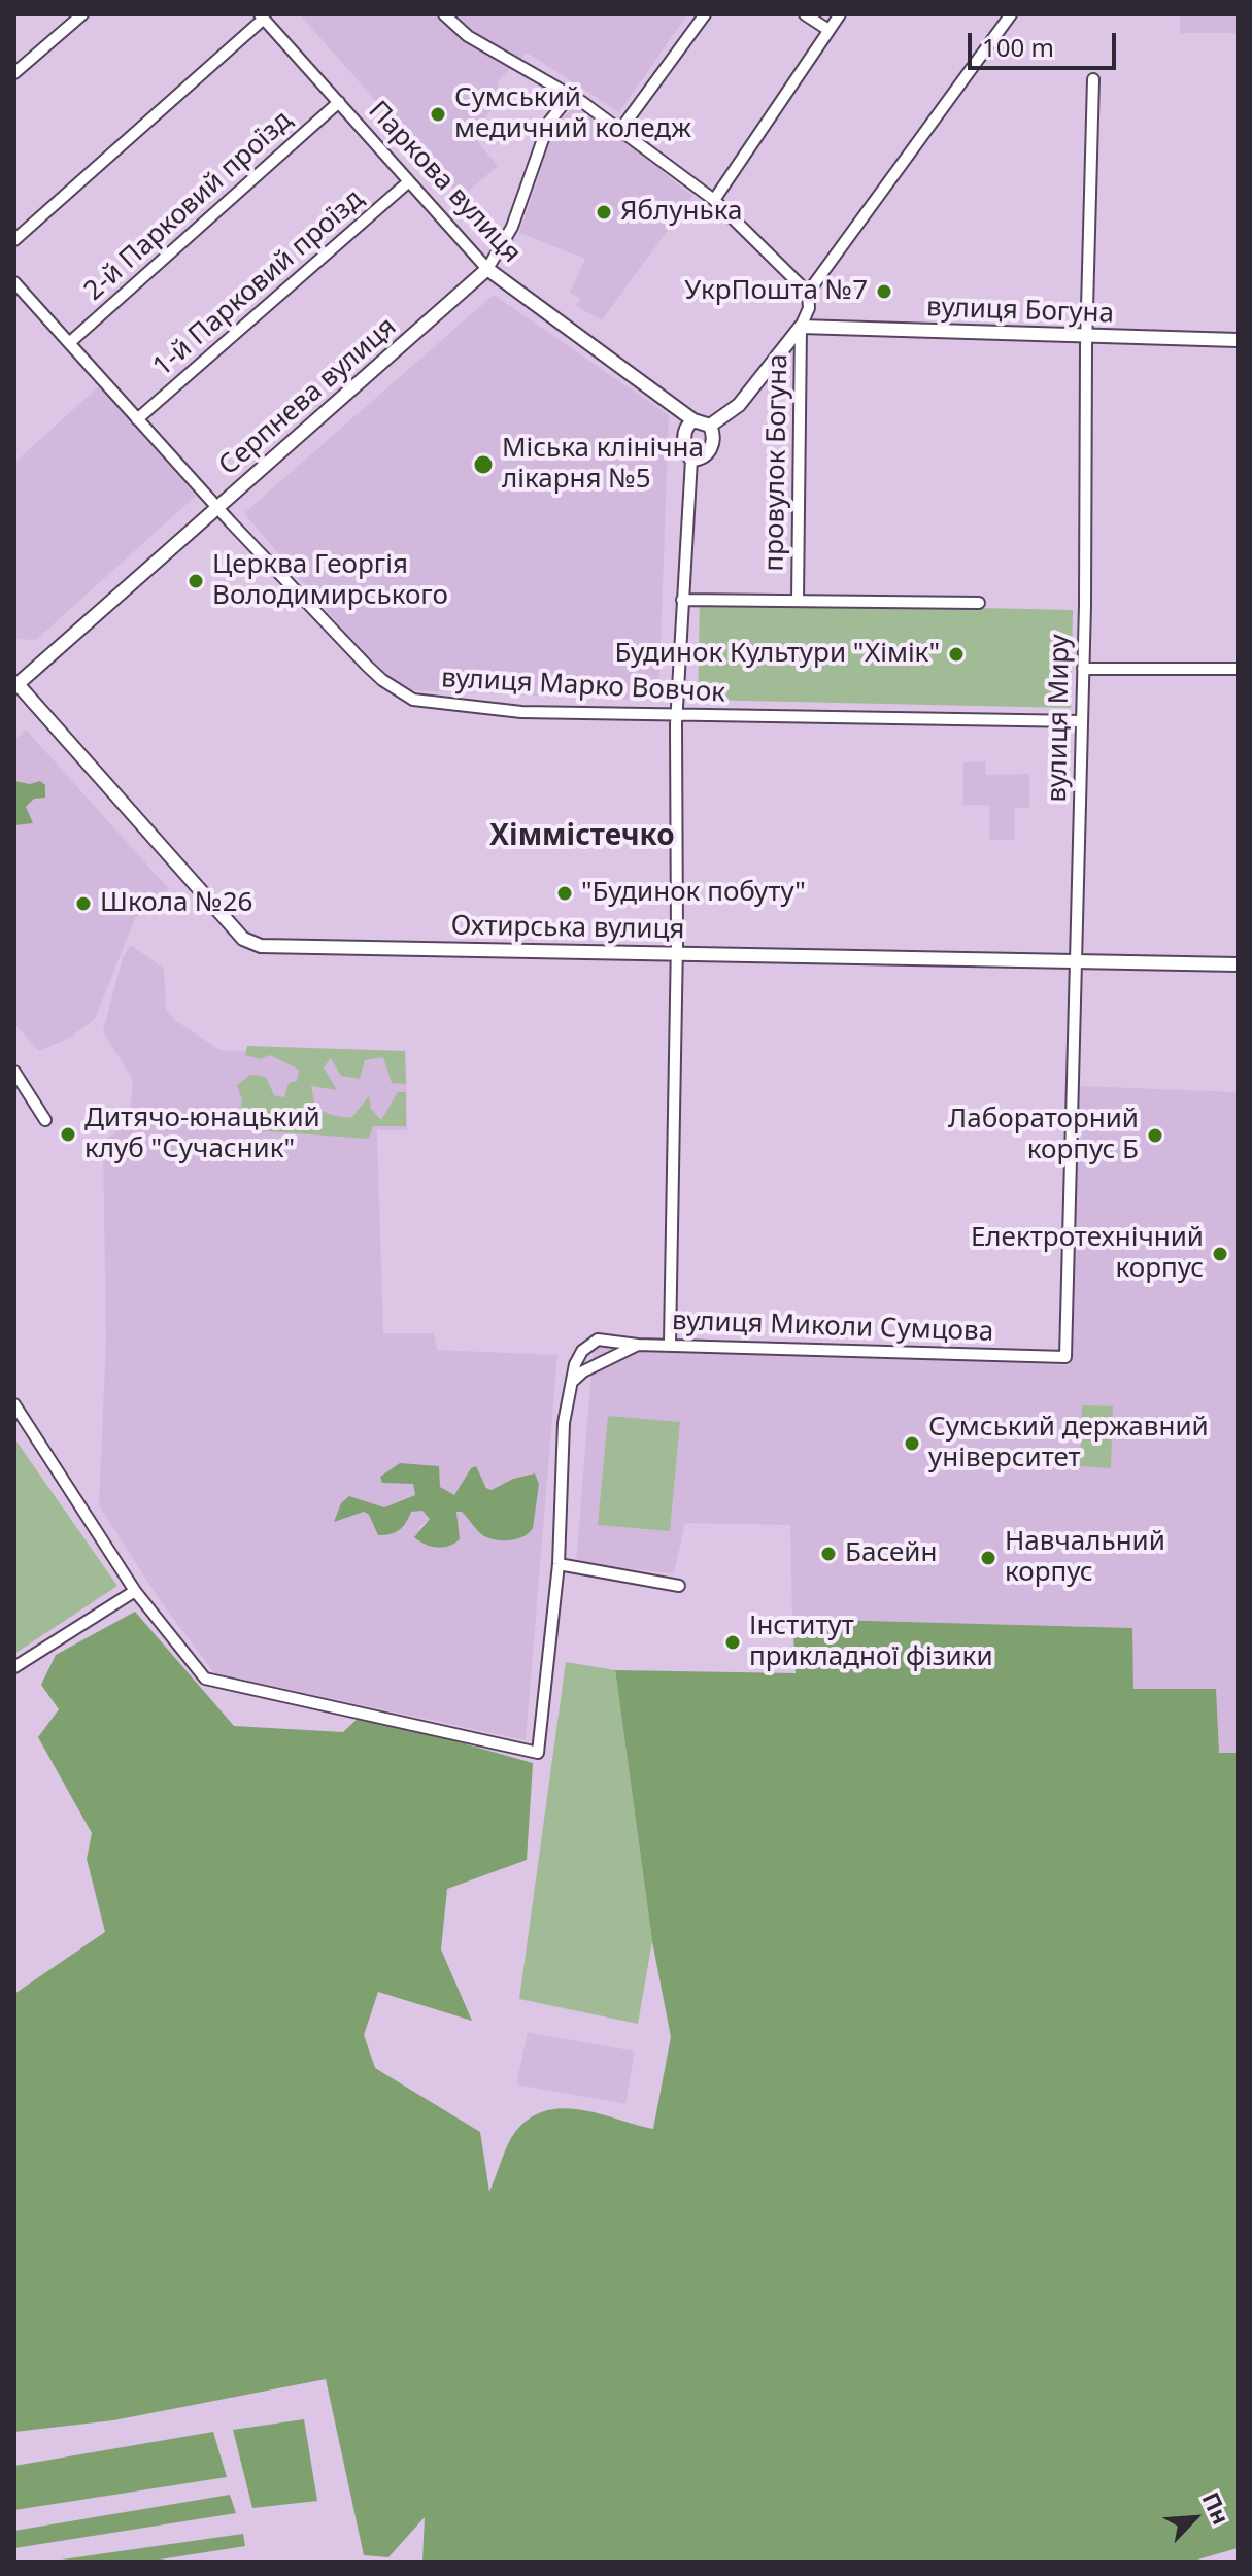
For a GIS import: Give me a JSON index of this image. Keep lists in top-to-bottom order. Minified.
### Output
{"streets":{"main road":["Паркова вулиця","вулиця Богуна","Серпнева вулиця","Охтирська вулиця"],"street":["2-й Парковий проїзд","1-й Парковий проїзд","провулок Богуна","вулиця Марко Вовчок","вулиця Миру","вулиця Миколи Сумцова"]},"crossings":[["Паркова вулиця","2-й Парковий проїзд"],["Паркова вулиця","1-й Парковий проїзд"],["Паркова вулиця","Серпнева вулиця"],["2-й Парковий проїзд","вулиця Марко Вовчок"],["1-й Парковий проїзд","вулиця Марко Вовчок"],["вулиця Богуна","провулок Богуна"],["вулиця Богуна","вулиця Миру"],["Серпнева вулиця","вулиця Марко Вовчок"],["Серпнева вулиця","Охтирська вулиця"],["вулиця Марко Вовчок","вулиця Миру"],["вулиця Миру","Охтирська вулиця"],["вулиця Миру","вулиця Миколи Сумцова"]],"districts":["Хіммістечко"],"places":["Сумський медичний коледж","Яблунька","УкрПошта №7","Міська клінічна лікарня №5","Церква Георгія Володимирського","Будинок Культури \"Хімік\"","\"Будинок побуту\"","Школа №26","Дитячо-юнацький клуб \"Сучасник\"","Лабораторний корпус Б","Електротехнічний корпус","Сумський державний університет","Басейн","Навчальний корпус","Інститут прикладної фізики"],"scale_bar":"100 m","north":"top right"}
